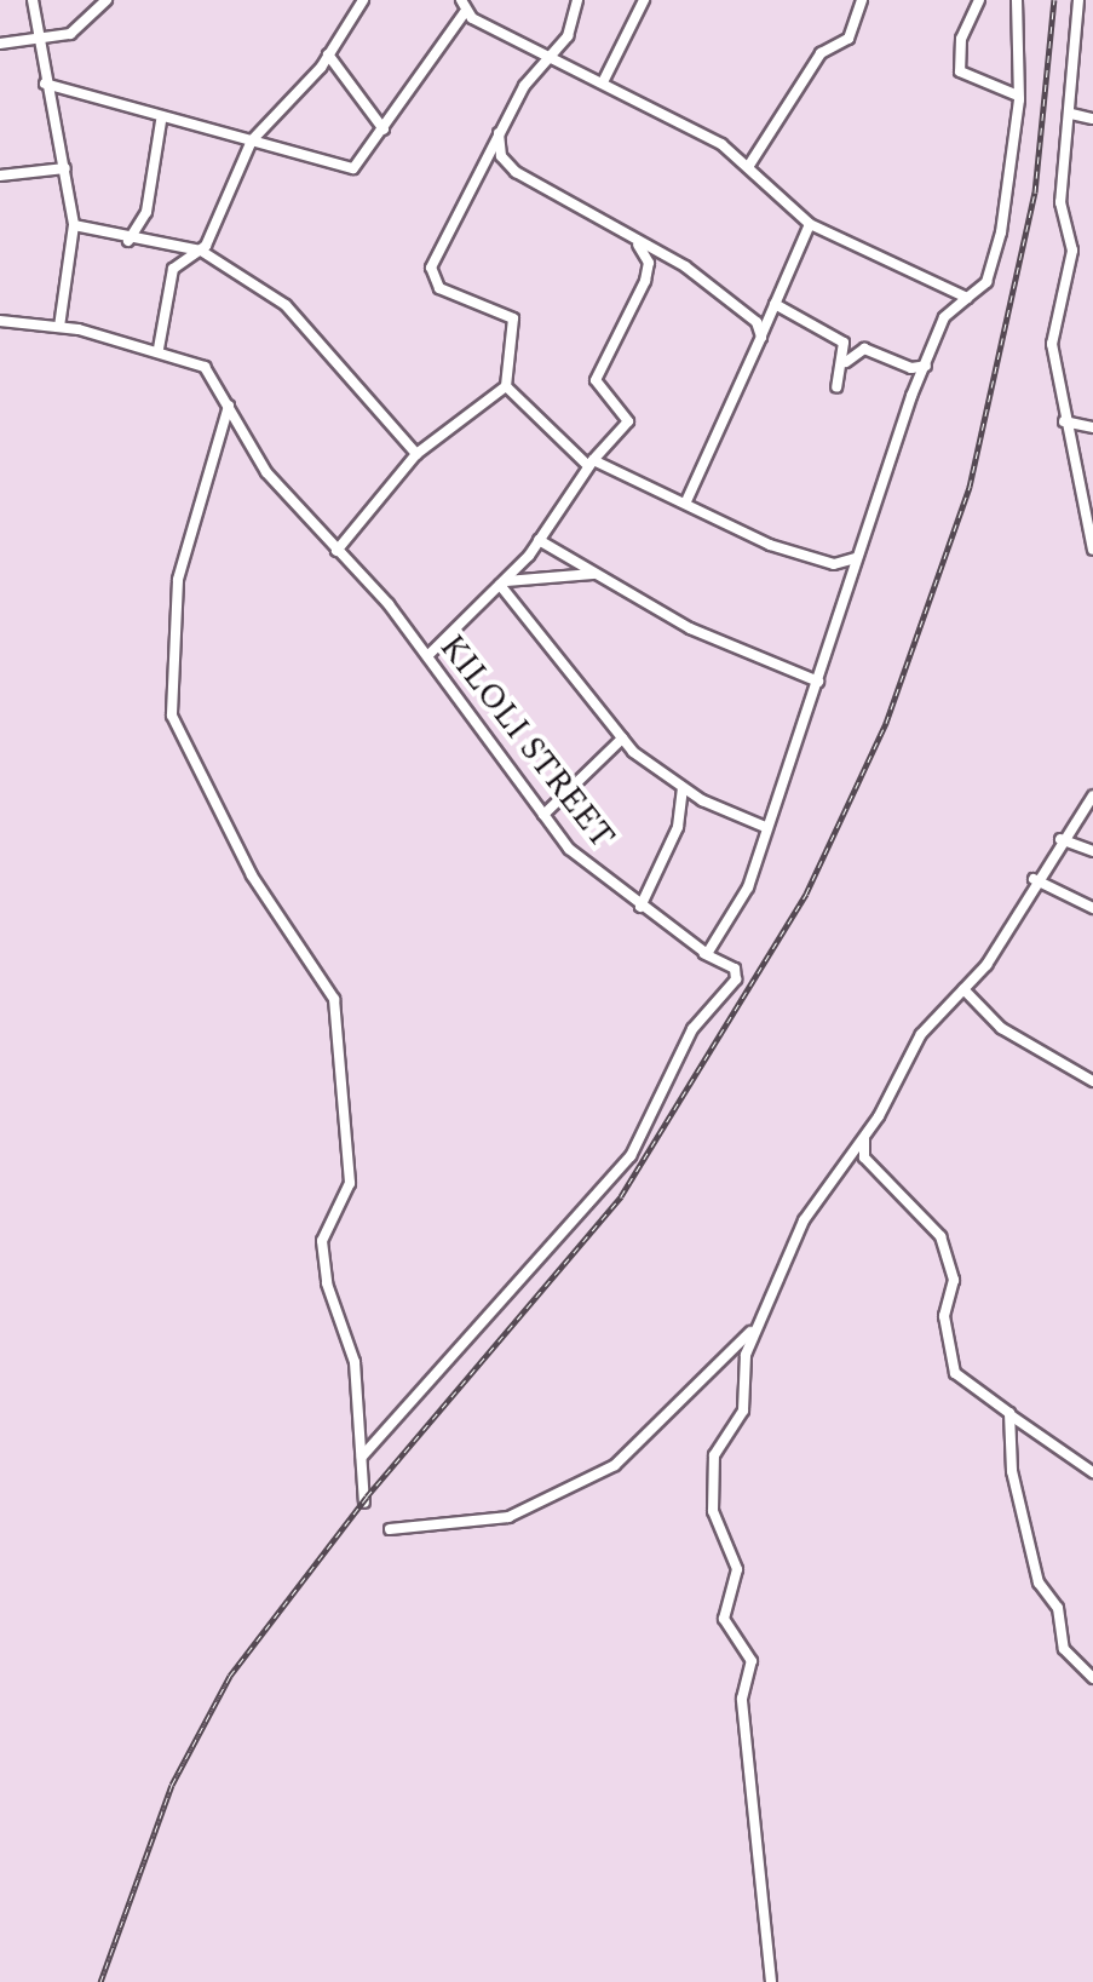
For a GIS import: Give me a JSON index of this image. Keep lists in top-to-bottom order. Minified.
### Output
{"streets":{"street":["KILOLI STREET"]}}
